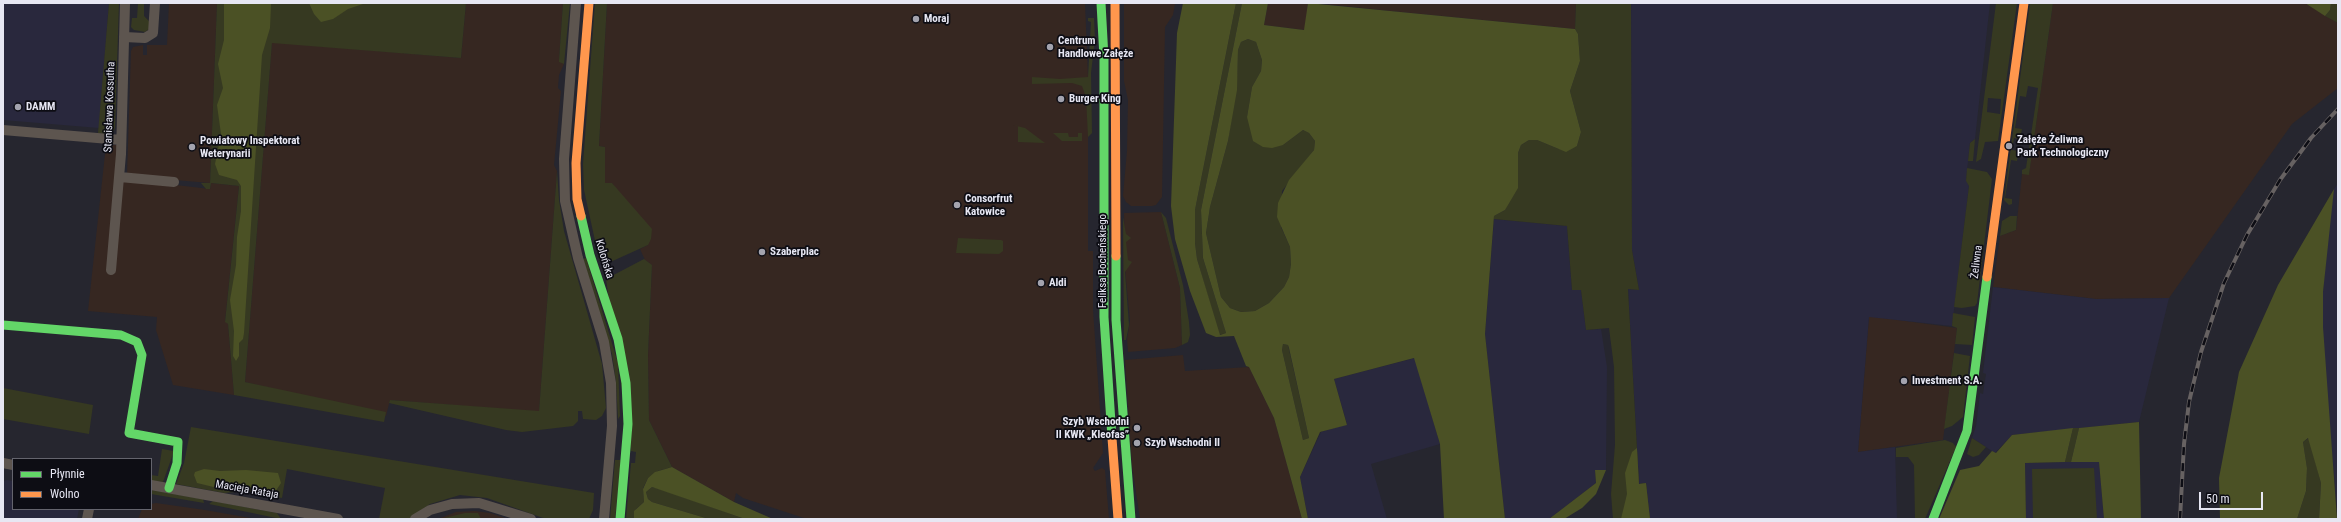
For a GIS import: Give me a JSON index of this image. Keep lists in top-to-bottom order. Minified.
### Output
{"streets":{"street":["Stanisława Kossutha","Kolońska","Feliksa Bocheńskiego","Żeliwna","Macieja Rataja"]},"places":["Moraj","Centrum Handlowe Załęże","Burger King","DAMM","Załęże Żeliwna Park Technologiczny","Powiatowy Inspektorat Weterynarii","Consorfrut Katowice","Szaberplac","Aldi","Investment S.A.","Szyb Wschodni II KWK „Kleofas”","Szyb Wschodni II"],"legend":["Płynnie","Wolno"],"scale_bar":"50 m"}
